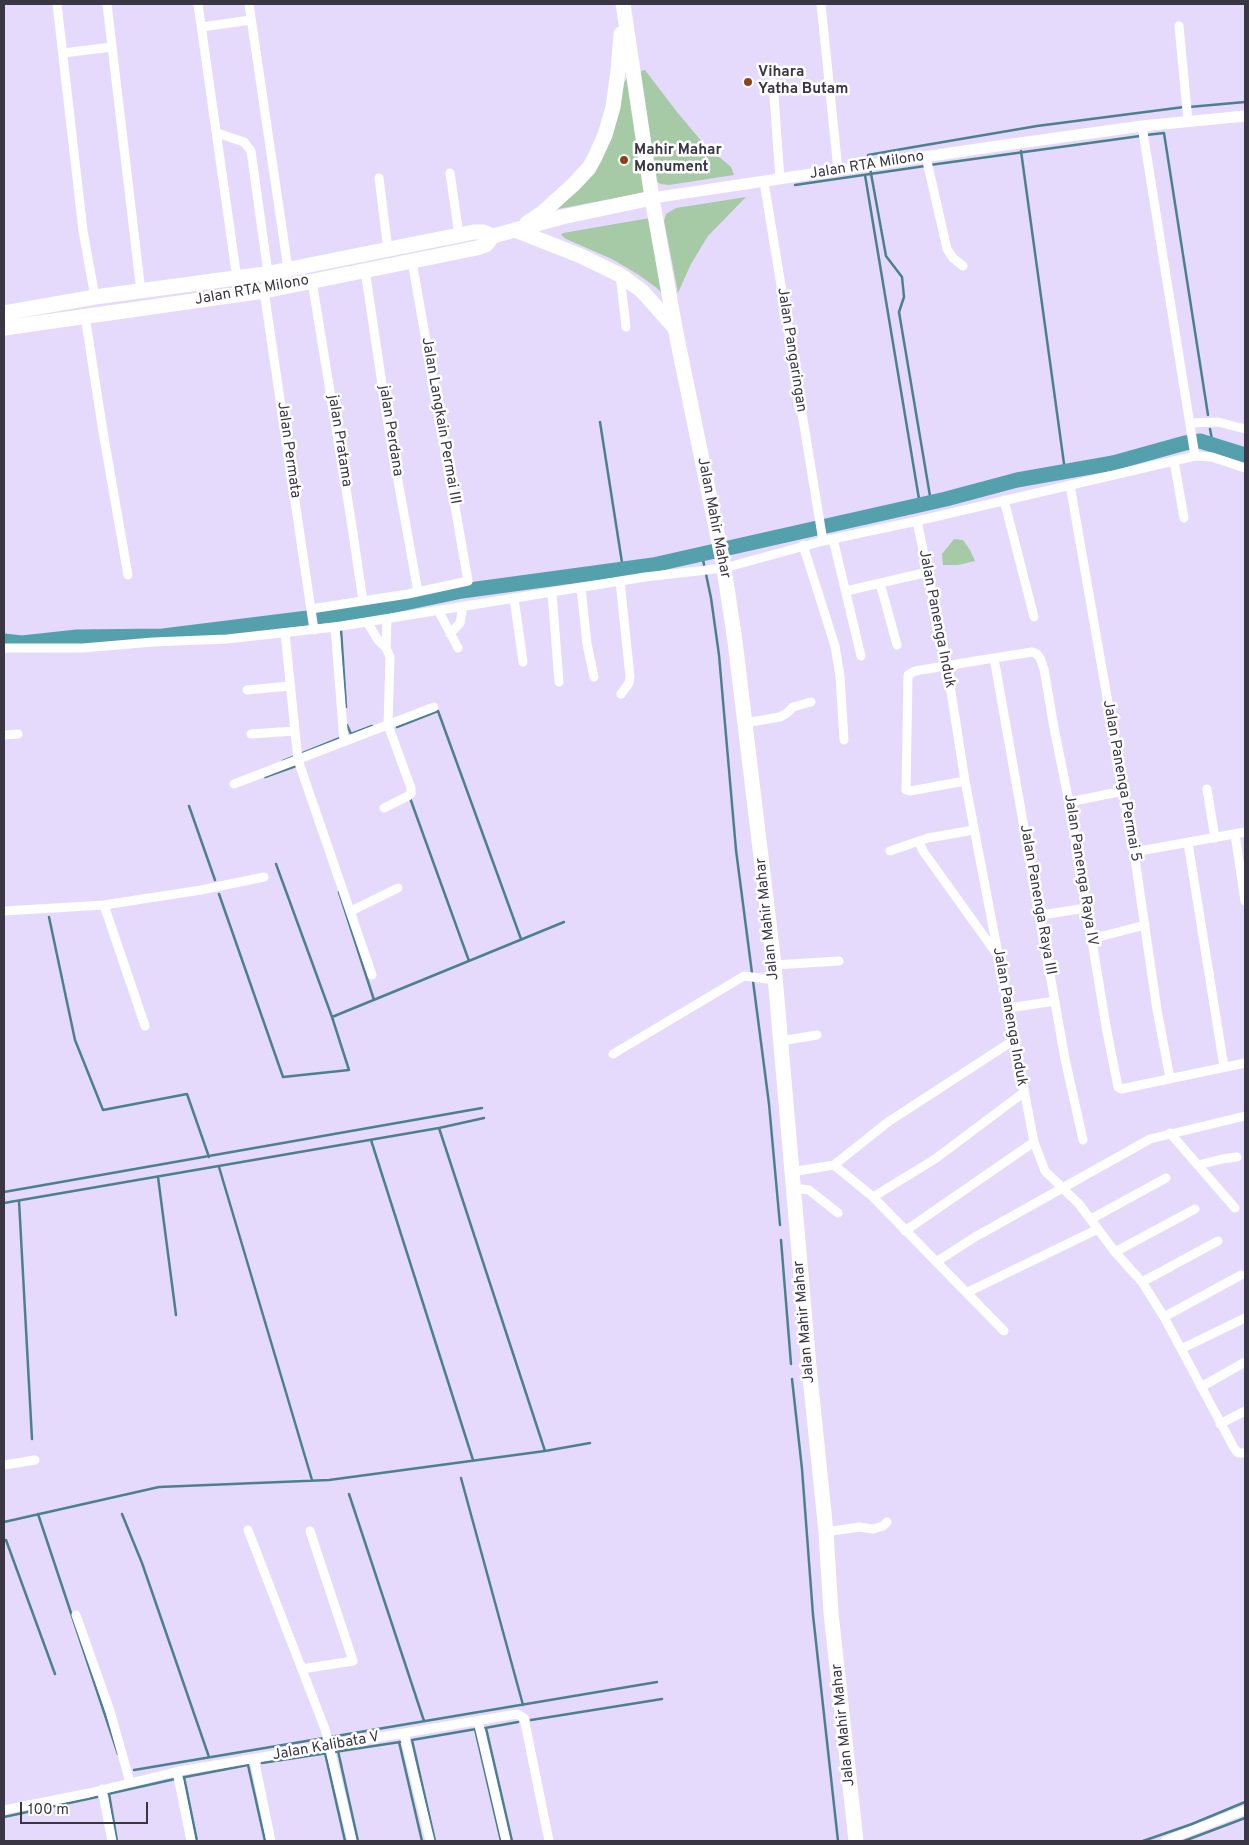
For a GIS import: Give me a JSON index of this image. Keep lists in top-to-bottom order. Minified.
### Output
{"streets":{"highway":["Jalan RTA Milono","Jalan Mahir Mahar"],"street":["Jalan Pangaringan","Jalan Langkain Permai III","jalan Perdana","jalan Pratama","Jalan Permata","Jalan Panenga Induk","Jalan Panenga Permai 5","Jalan Panenga Raya IV","Jalan Panenga Raya III","Jalan Kalibata V"]},"crossings":[["Jalan RTA Milono","Jalan Pangaringan"],["Jalan RTA Milono","Jalan Langkain Permai III"],["Jalan RTA Milono","jalan Perdana"],["Jalan RTA Milono","jalan Pratama"],["Jalan RTA Milono","Jalan Permata"],["Jalan RTA Milono","Jalan Mahir Mahar"],["Jalan Langkain Permai III","jalan Perdana"],["Jalan Panenga Permai 5","Jalan Panenga Raya IV"],["Jalan Panenga Raya IV","Jalan Panenga Raya III"]],"places":["Vihara Yatha Butam","Mahir Mahar Monument"],"scale_bar":"100 m"}
